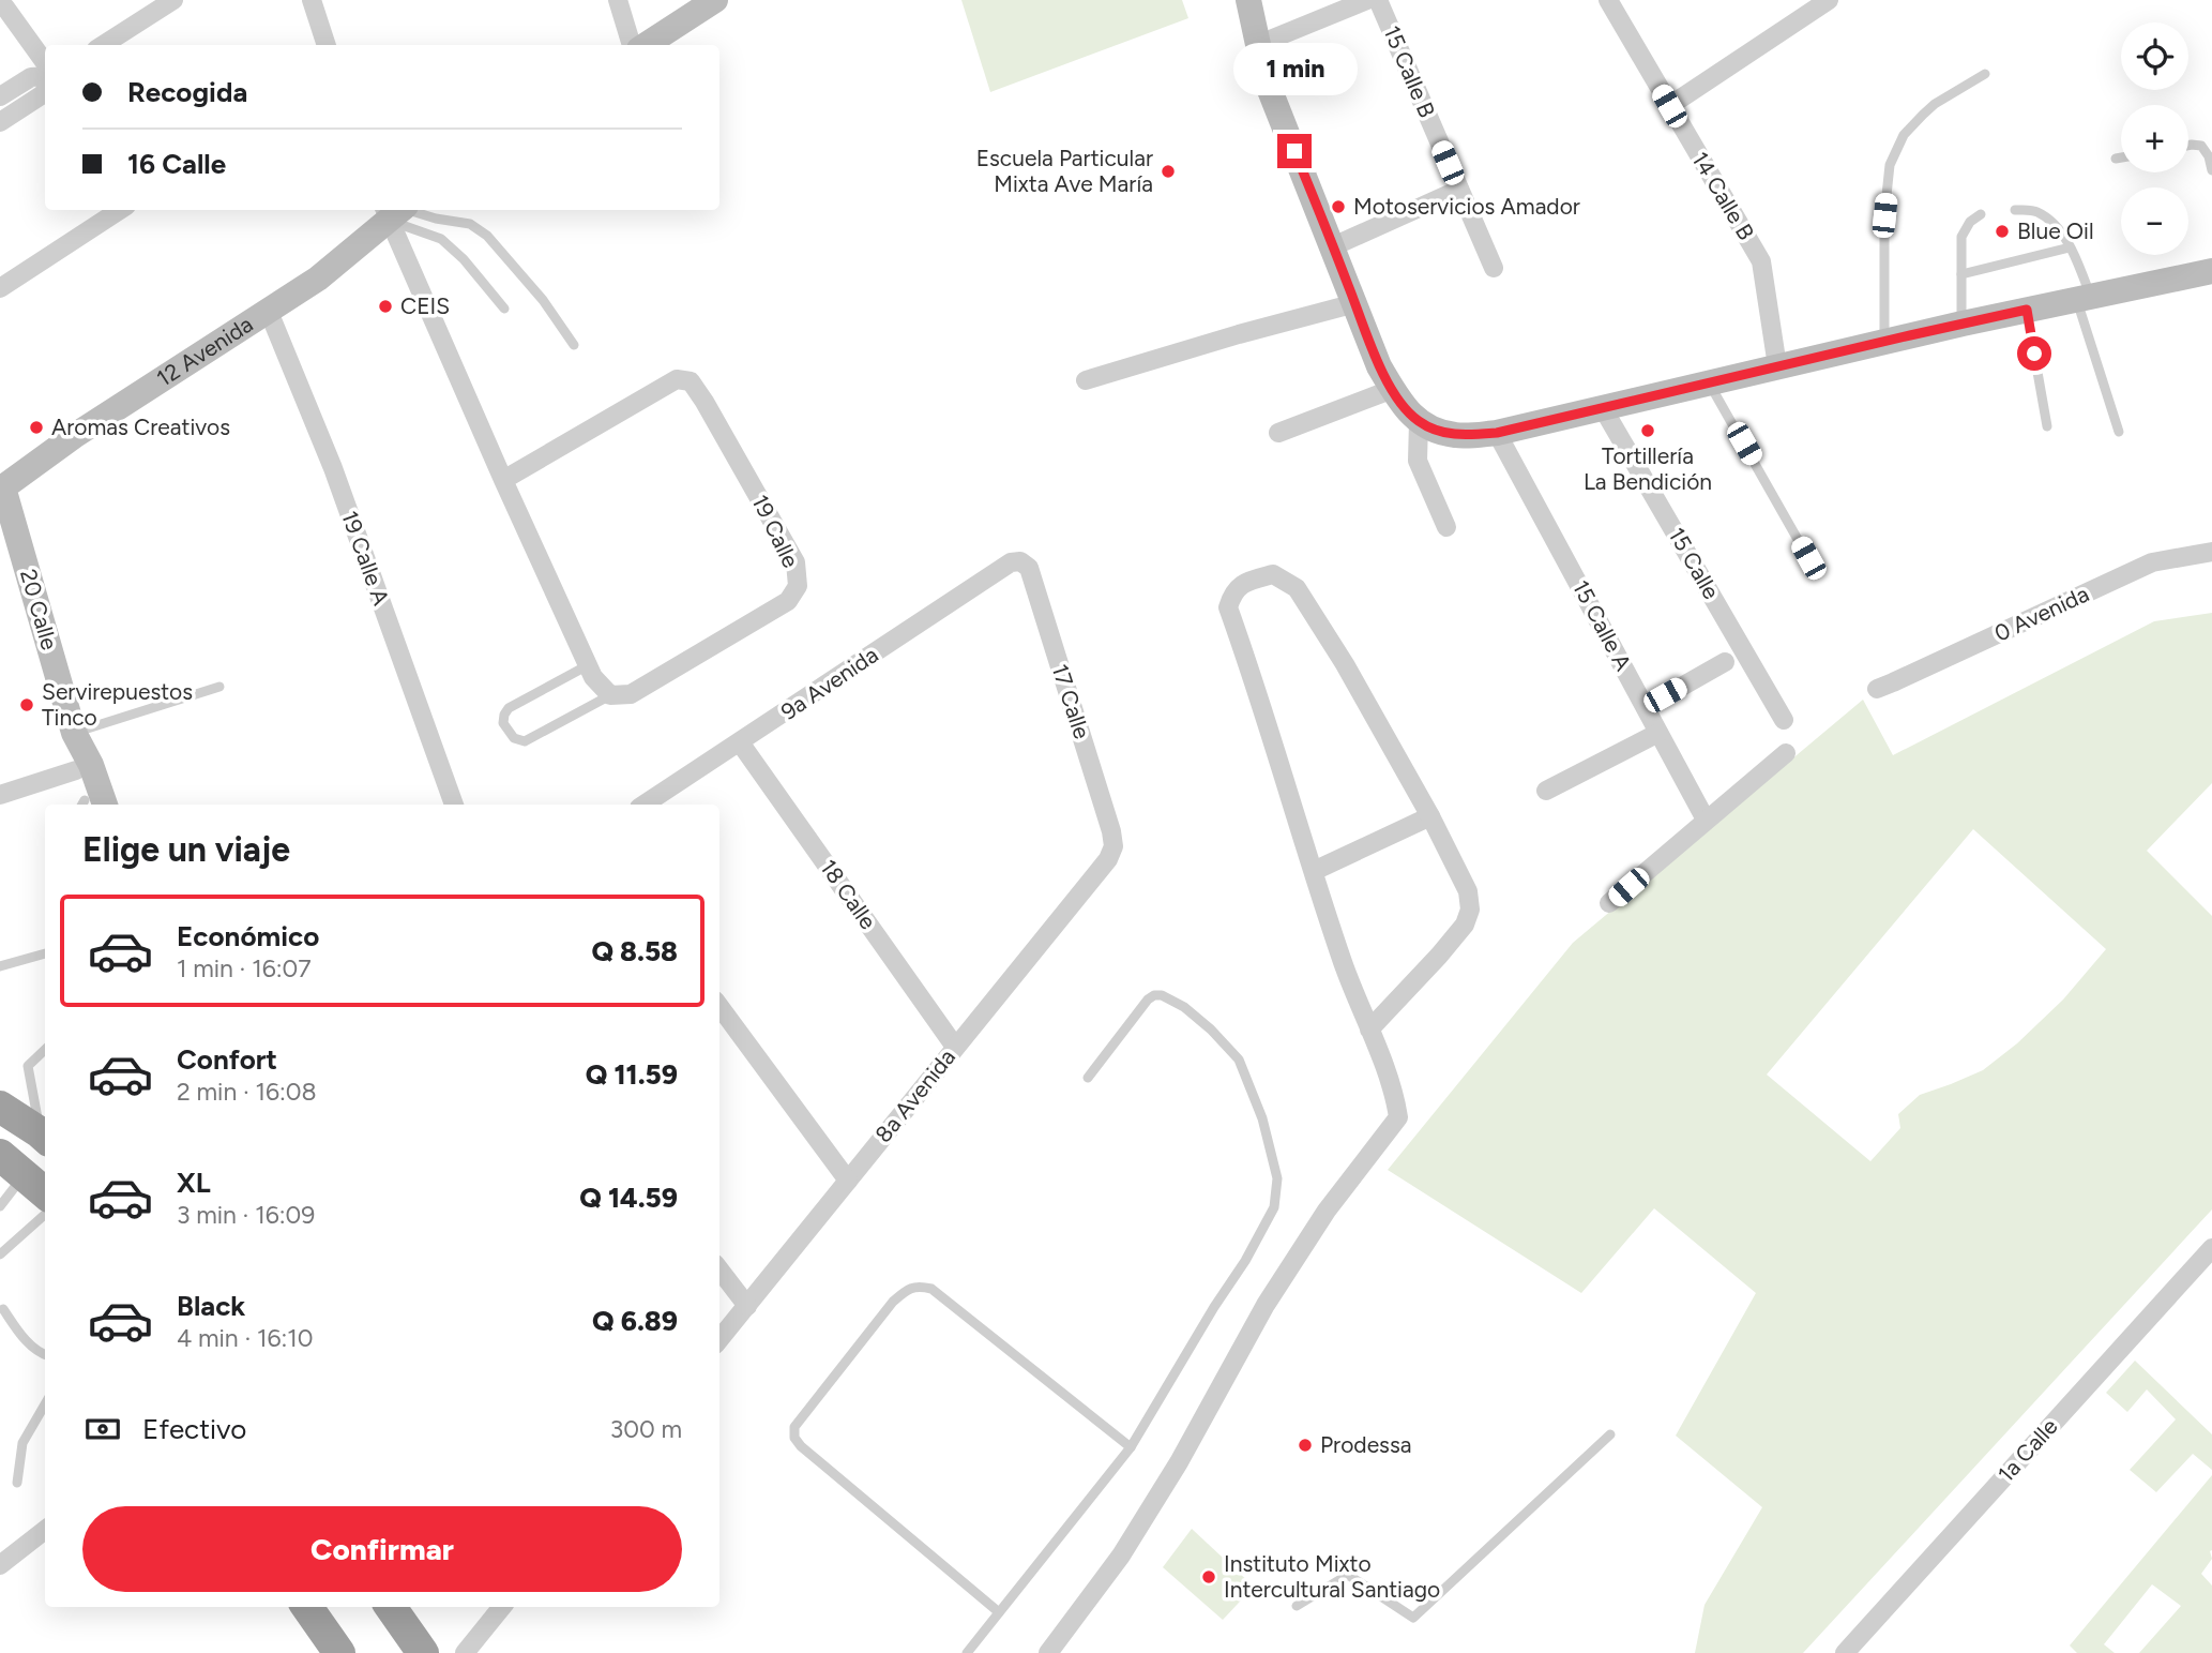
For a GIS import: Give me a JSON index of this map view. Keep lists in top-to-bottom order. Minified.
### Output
{"streets":{"main road":["12 Avenida","20 Calle"],"street":["15 Calle B","14 Calle B","19 Calle","19 Calle A","15 Calle","0 Avenida","15 Calle A","9a Avenida","17 Calle","18 Calle","8a Avenida","1a Calle"]},"crossings":[["12 Avenida","19 Calle A"],["12 Avenida","20 Calle"],["9a Avenida","17 Calle"],["9a Avenida","18 Calle"],["17 Calle","8a Avenida"],["18 Calle","8a Avenida"]],"places":["Escuela Particular Mixta Ave María","Motoservicios Amador","Blue Oil","CEIS","Aromas Creativos","Tortillería La Bendición","Servirepuestos Tinco","Prodessa","Instituto Mixto Intercultural Santiago"],"page":{"map_buttons":["+","−"],"bubble":"1 min","banner":["Recogida","16 Calle"],"heading":"Elige un viaje","list":[{"name":"Económico","note":"1 min · 16:07","value":"Q 8.58"},{"name":"Confort","note":"2 min · 16:08","value":"Q 11.59"},{"name":"XL","note":"3 min · 16:09","value":"Q 14.59"},{"name":"Black","note":"4 min · 16:10","value":"Q 6.89"}],"pay":["Efectivo","300 m"],"buttons":"Confirmar"}}
